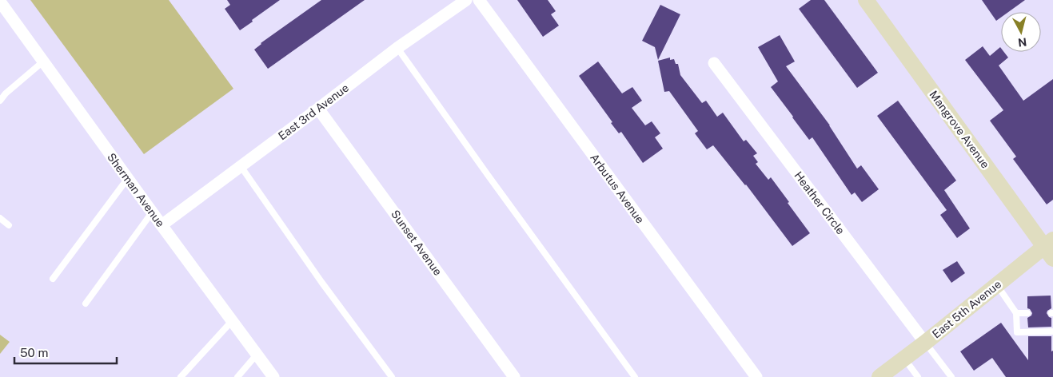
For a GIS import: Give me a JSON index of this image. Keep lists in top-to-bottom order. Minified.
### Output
{"streets":{"street":["East 3rd Avenue","Mangrove Avenue","Arbutus Avenue","Sherman Avenue","Heather Circle","Sunset Avenue","East 5th Avenue"]},"crossings":[["East 3rd Avenue","Sherman Avenue"],["East 3rd Avenue","Sunset Avenue"],["Mangrove Avenue","East 5th Avenue"],["Heather Circle","East 5th Avenue"]],"scale_bar":"50 m","north":"bottom"}
